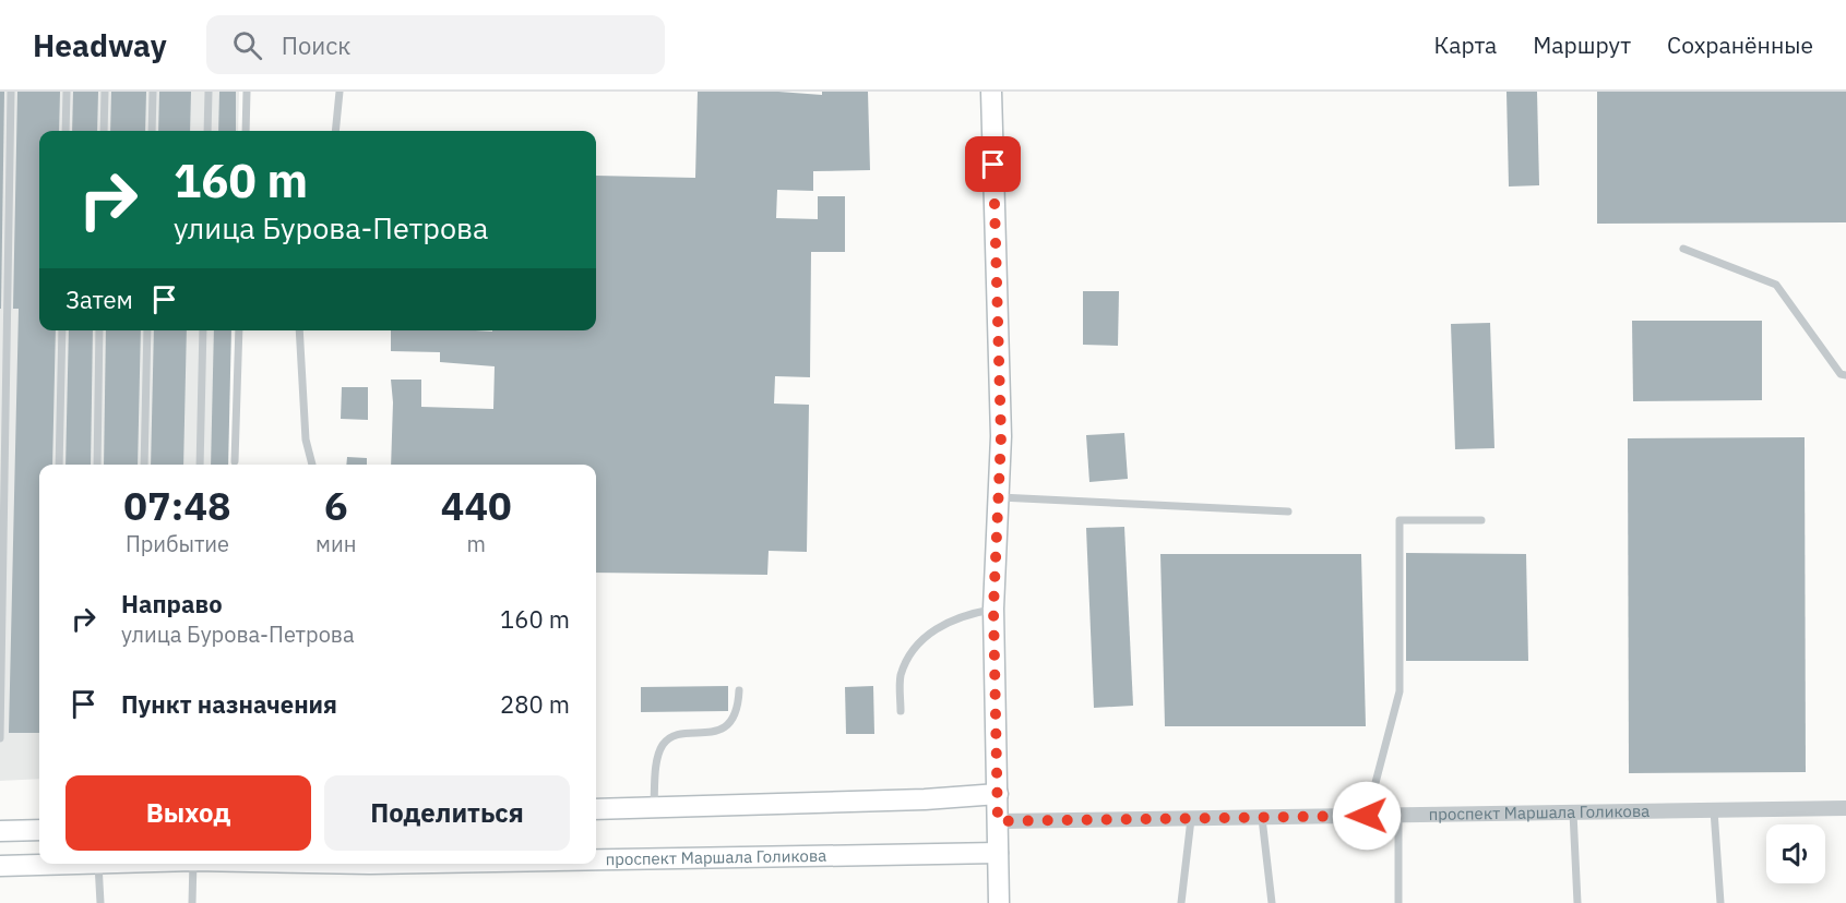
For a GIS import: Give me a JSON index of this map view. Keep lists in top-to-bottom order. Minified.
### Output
{"streets":{"main road":["проспект Маршала Голикова"]},"page":{"header":"Headway","search":"Поиск","nav":["Карта","Маршрут","Сохранённые"],"turn":["160 m","улица Бурова-Петрова"],"then":"Затем","eta":["07:48","Прибытие","6","мин","440","m"],"list":[{"name":"Направо","note":"улица Бурова-Петрова","value":"160 m"},{"name":"Пункт назначения","value":"280 m"}],"buttons":["Выход","Поделиться"]}}
